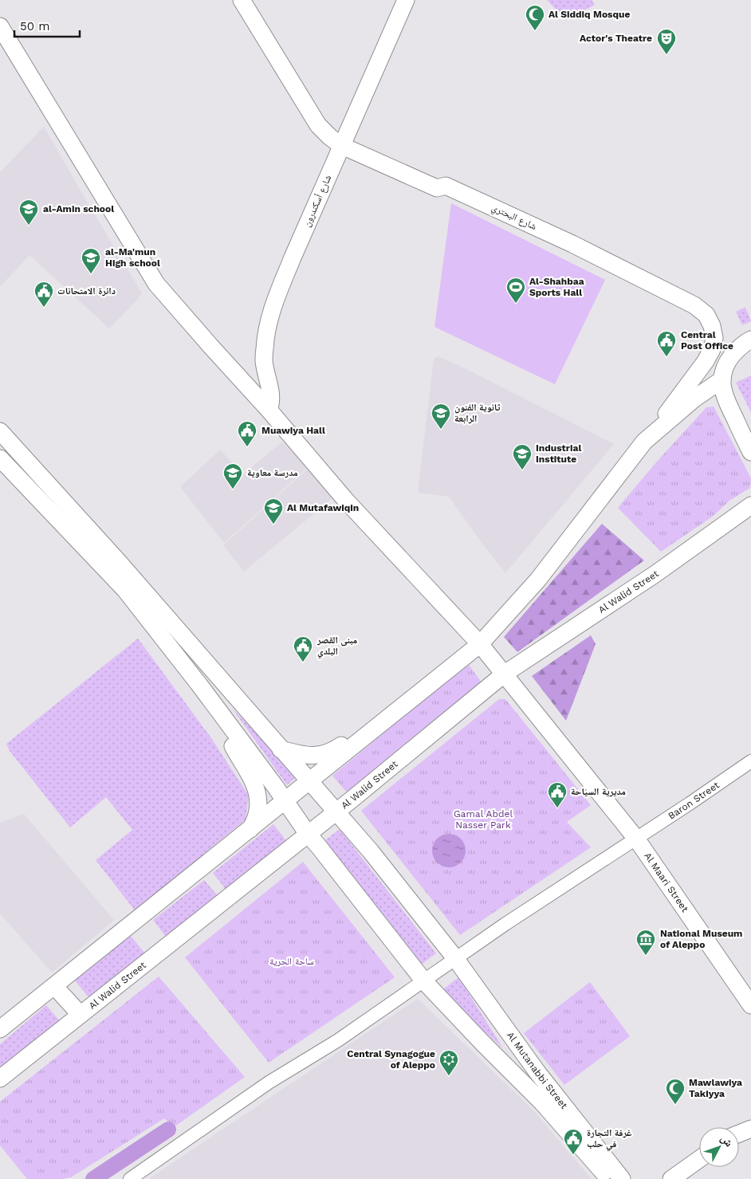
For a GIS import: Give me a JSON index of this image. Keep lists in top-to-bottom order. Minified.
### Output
{"streets":{"main road":["شارع أسكندرون","شارع البحتري","Al Walid Street","Al Maari Street","Al Mutanabbi Street"],"street":["Baron Street"]},"crossings":[["شارع أسكندرون","شارع البحتري"],["شارع أسكندرون","Al Maari Street"],["Al Walid Street","Al Maari Street"],["Al Walid Street","Al Mutanabbi Street"],["Baron Street","Al Maari Street"],["Baron Street","Al Mutanabbi Street"]],"parks":["Gamal Abdel Nasser Park","ساحة الحرية"],"places":{"mosque":["Al Siddiq Mosque","Mawlawiya Takiyya"],"theatre":["Actor's Theatre"],"school or university":["al-Amin school","al-Ma'mun High school","ثانوية الفنون الرابعة","Industrial Institute","مدرسة معاوية","Al Mutafawiqin"],"sports":["Al-Shahbaa Sports Hall"],"public building":["دائرة الامتحانات","Central Post Office","Muawiya Hall","مبنى القصر البلدي","مديرية السياحة","غرفة التجارة في حلب"],"museum":["National Museum of Aleppo"],"synagogue":["Central Synagogue of Aleppo"]},"scale_bar":"50 m","north":"top right"}
